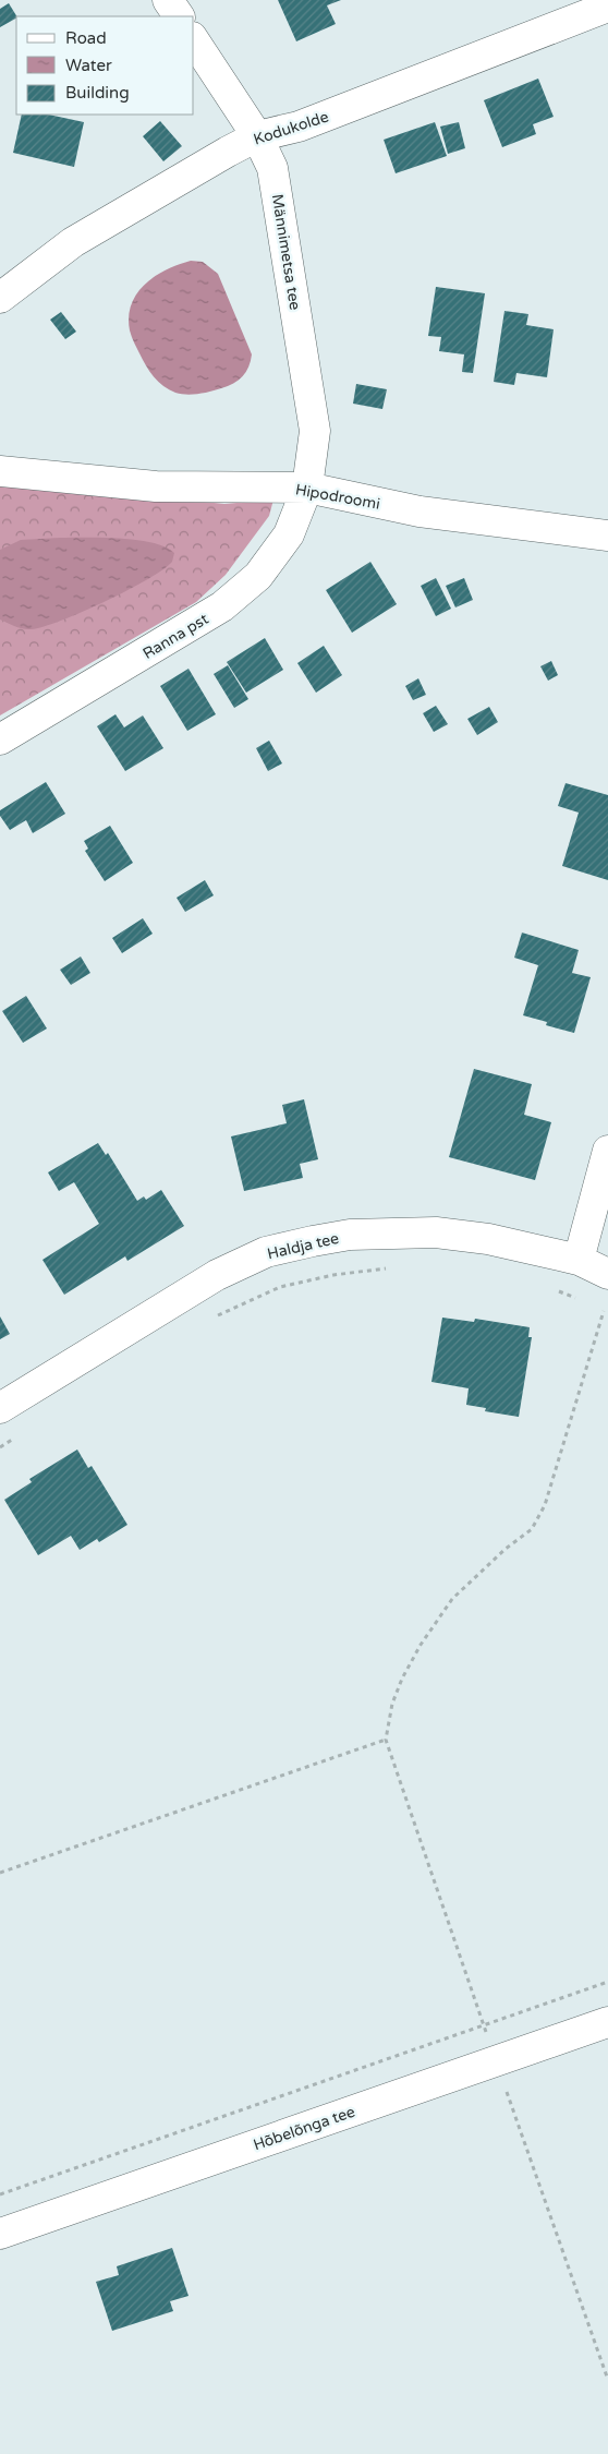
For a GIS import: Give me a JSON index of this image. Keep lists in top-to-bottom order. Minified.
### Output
{"streets":{"street":["Kodukolde","Männimetsa tee","Hipodroomi","Ranna pst","Haldja tee","Hõbelõnga tee"]},"crossings":[["Kodukolde","Männimetsa tee"],["Männimetsa tee","Hipodroomi"],["Männimetsa tee","Ranna pst"],["Hipodroomi","Ranna pst"]],"legend":["Road","Water","Building"]}
